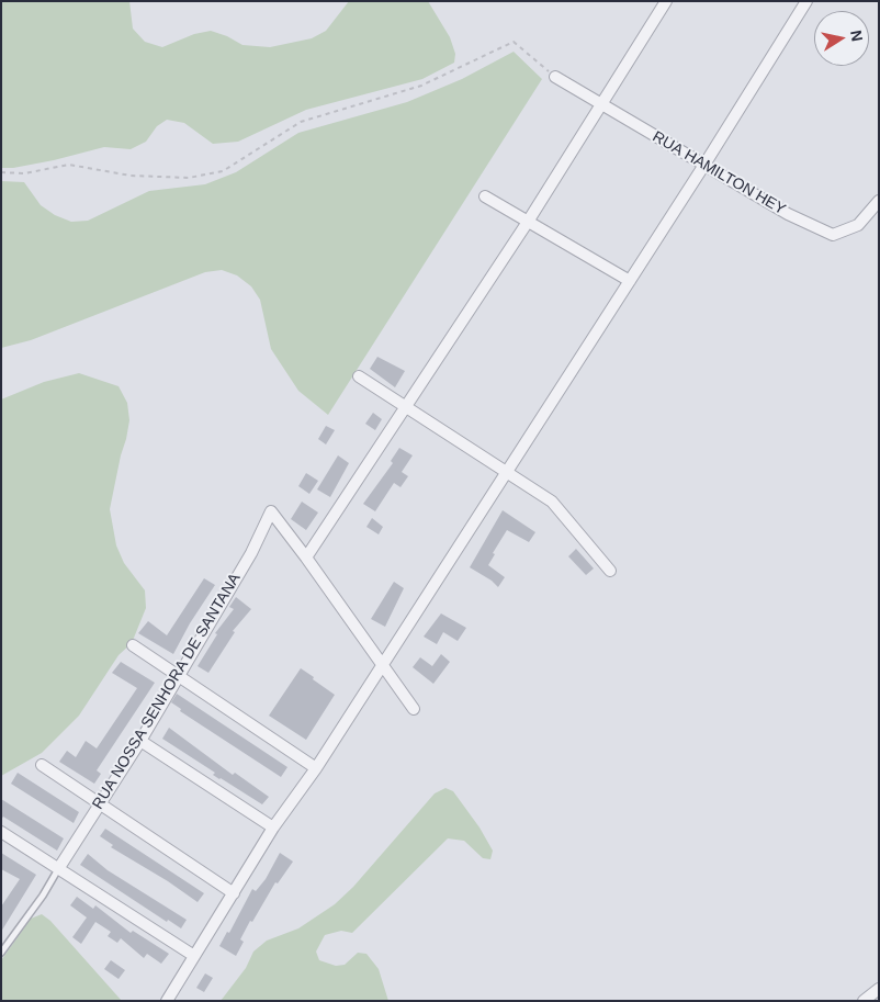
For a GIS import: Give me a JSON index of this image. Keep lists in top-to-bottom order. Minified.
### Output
{"streets":{"street":["RUA HAMILTON HEY","RUA NOSSA SENHORA DE SANTANA"]},"north":"right"}
